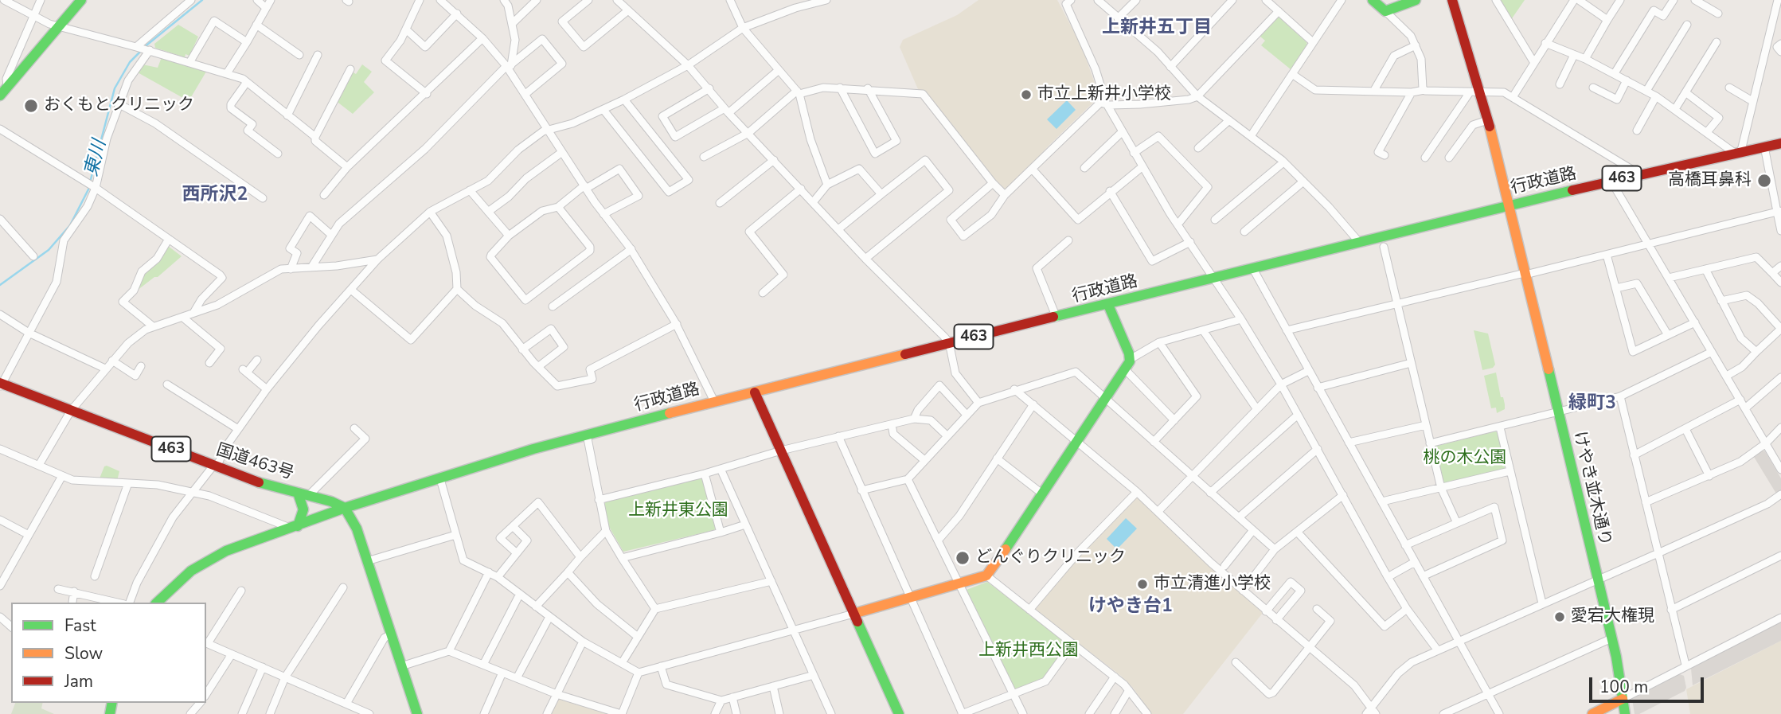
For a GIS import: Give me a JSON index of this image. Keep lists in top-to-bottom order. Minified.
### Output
{"streets":{"main road":["463","行政道路","国道463号","けやき並木通り"]},"crossings":[["463","行政道路"],["463","国道463号"],["行政道路","けやき並木通り"]],"districts":["上新井五丁目","西所沢2","緑町3","けやき台1"],"water":["東川"],"parks":["桃の木公園","上新井東公園","上新井西公園"],"places":["市立上新井小学校","おくもとクリニック","高橋耳鼻科","どんぐりクリニック","市立清進小学校","愛宕大権現"],"legend":["Fast","Slow","Jam"],"scale_bar":"100 m"}
